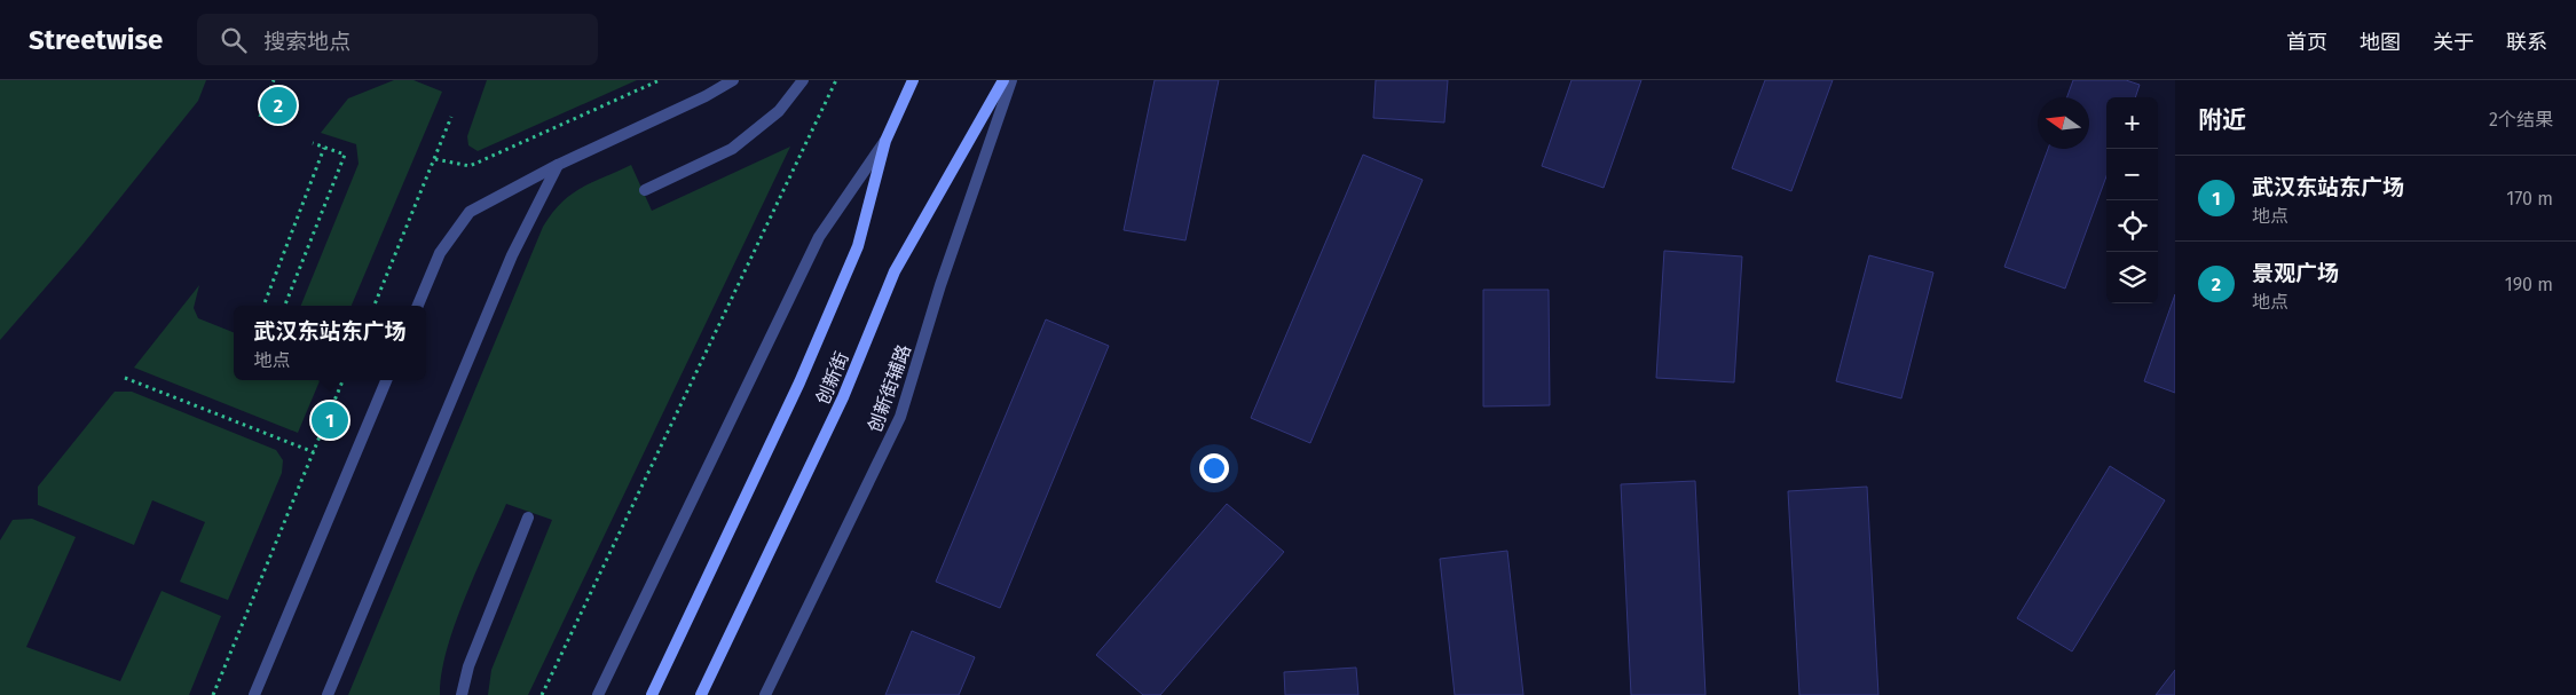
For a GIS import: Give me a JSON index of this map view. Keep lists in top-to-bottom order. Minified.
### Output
{"streets":{"main road":["创新街"],"street":["创新街辅路"]},"north":"left","page":{"header":"Streetwise","search":"搜索地点","nav":["首页","地图","关于","联系"],"heading":["附近","2个结果"],"pins":["2","1"],"map_buttons":["+","−"],"list":[{"mark":"1","name":"武汉东站东广场","note":"地点","value":"170 m"},{"mark":"2","name":"景观广场","note":"地点","value":"190 m"}],"popup":["武汉东站东广场","地点"]}}
